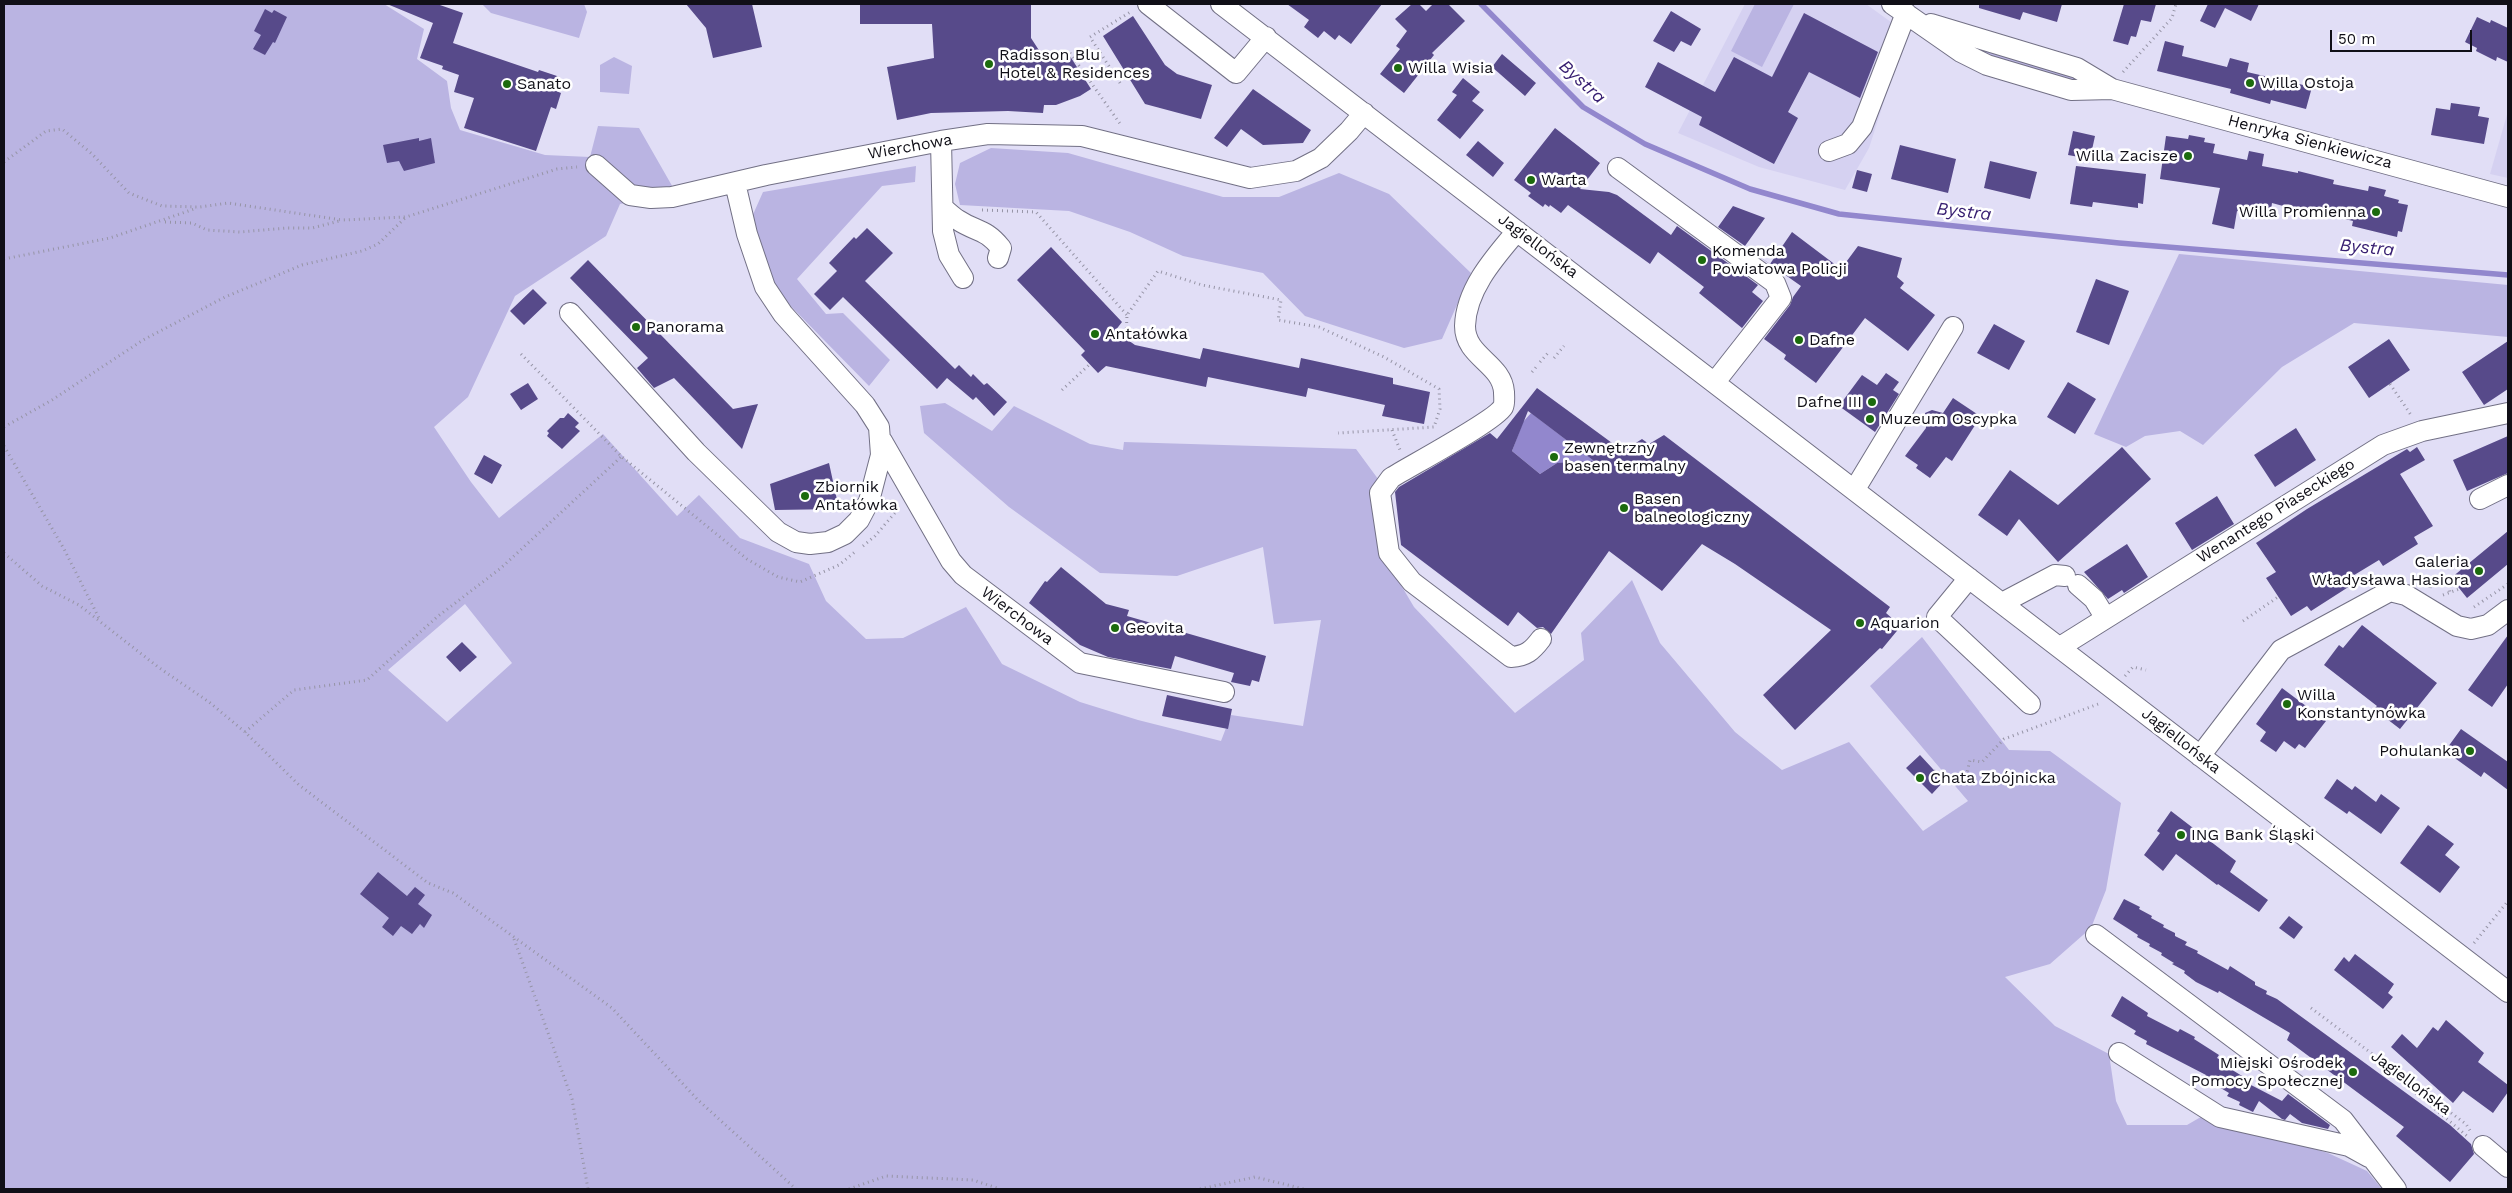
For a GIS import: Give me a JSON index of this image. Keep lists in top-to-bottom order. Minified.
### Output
{"streets":{"street":["Henryka Sienkiewicza","Wierchowa","Jagiellońska","Wenantego Piaseckiego"]},"crossings":[["Wierchowa","Jagiellońska"],["Jagiellońska","Wenantego Piaseckiego"]],"water":["Bystra"],"places":["Radisson Blu Hotel & Residences","Willa Wisia","Willa Ostoja","Sanato","Willa Zacisze","Warta","Willa Promienna","Komenda Powiatowa Policji","Panorama","Antałówka","Dafne","Dafne III","Muzeum Oscypka","Zewnętrzny basen termalny","Zbiornik Antałówka","Basen balneologiczny","Galeria Władysława Hasiora","Aquarion","Geovita","Willa Konstantynówka","Pohulanka","Chata Zbójnicka","ING Bank Śląski","Miejski Ośrodek Pomocy Społecznej"],"scale_bar":"50 m"}
